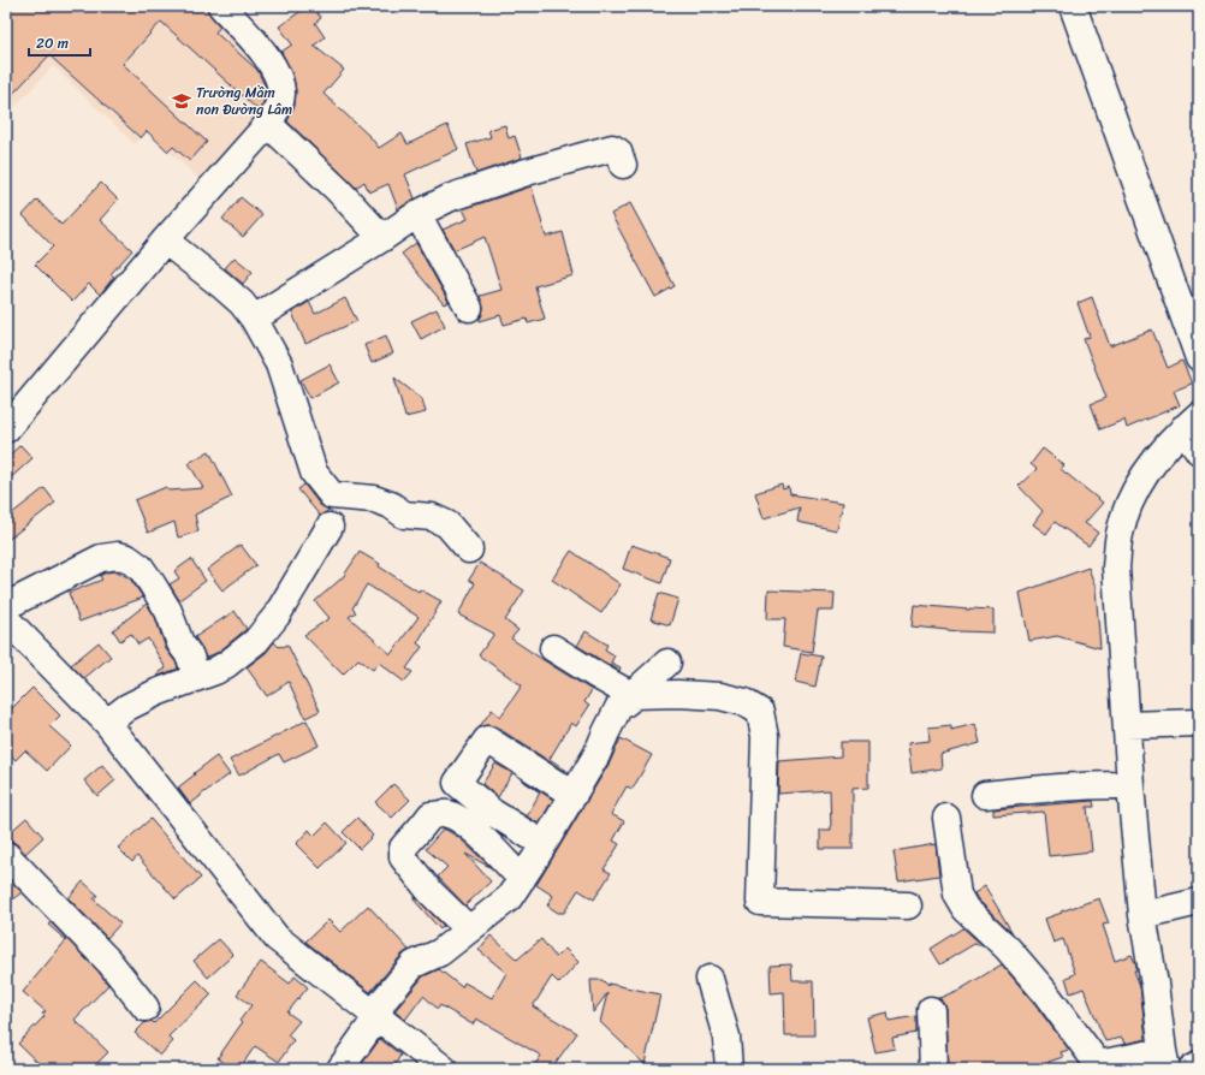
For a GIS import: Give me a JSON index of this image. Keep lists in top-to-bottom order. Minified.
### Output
{"places":{"school or university":["Trường Mầm non Đường Lâm"]},"scale_bar":"20 m"}
